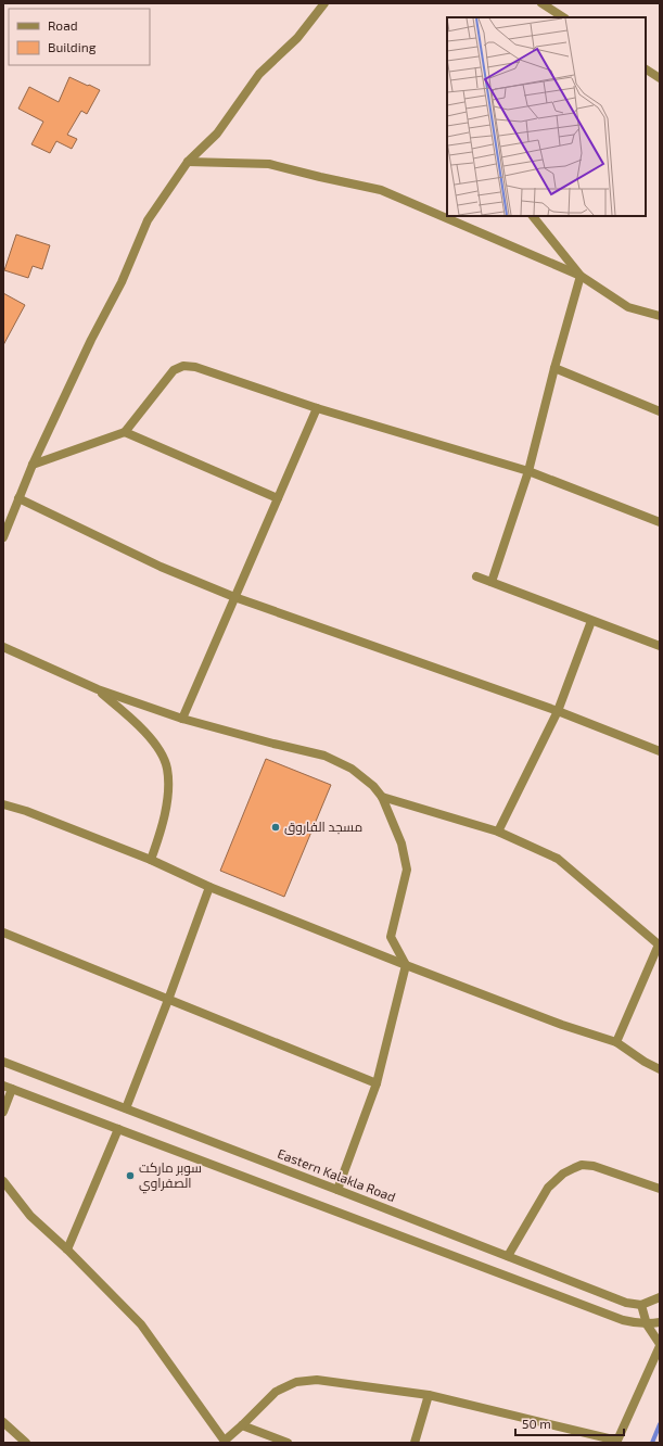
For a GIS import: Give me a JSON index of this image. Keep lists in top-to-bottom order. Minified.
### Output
{"streets":{"street":["Eastern Kalakla Road"]},"places":["مسجد الفاروق","سوبر ماركت الصفراوي"],"legend":["Road","Building"],"scale_bar":"50 m"}
